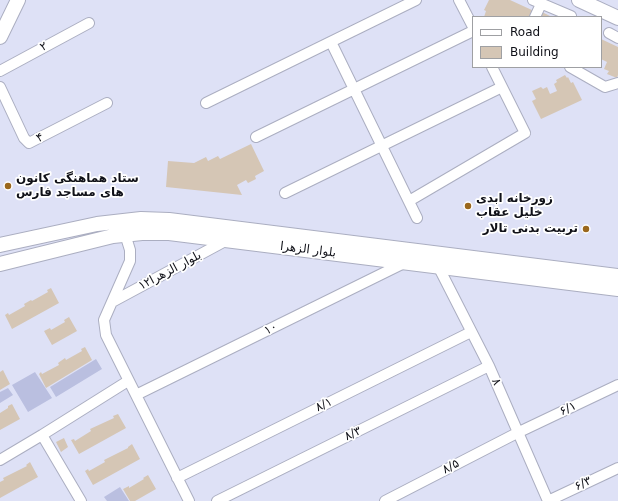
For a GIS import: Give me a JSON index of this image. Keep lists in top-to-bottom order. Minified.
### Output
{"streets":{"main road":["بلوار الزهرا"],"street":["۲","۴","بلوار الزهرا۱۲","۱۰","۸","۸/۱","۶/۱","۸/۳","۸/۵","۶/۳"]},"crossings":[["بلوار الزهرا","بلوار الزهرا۱۲"],["بلوار الزهرا","۱۰"],["بلوار الزهرا","۸"],["۸","۸/۱"],["۸","۶/۱"],["۸","۸/۳"],["۸","۸/۵"],["۸","۶/۳"],["۶/۱","۸/۵"]],"places":["ستاد هماهنگی کانون های مساجد فارس","زورخانه ابدی خلیل عقاب","تربیت بدنی تالار"],"legend":["Road","Building"]}
